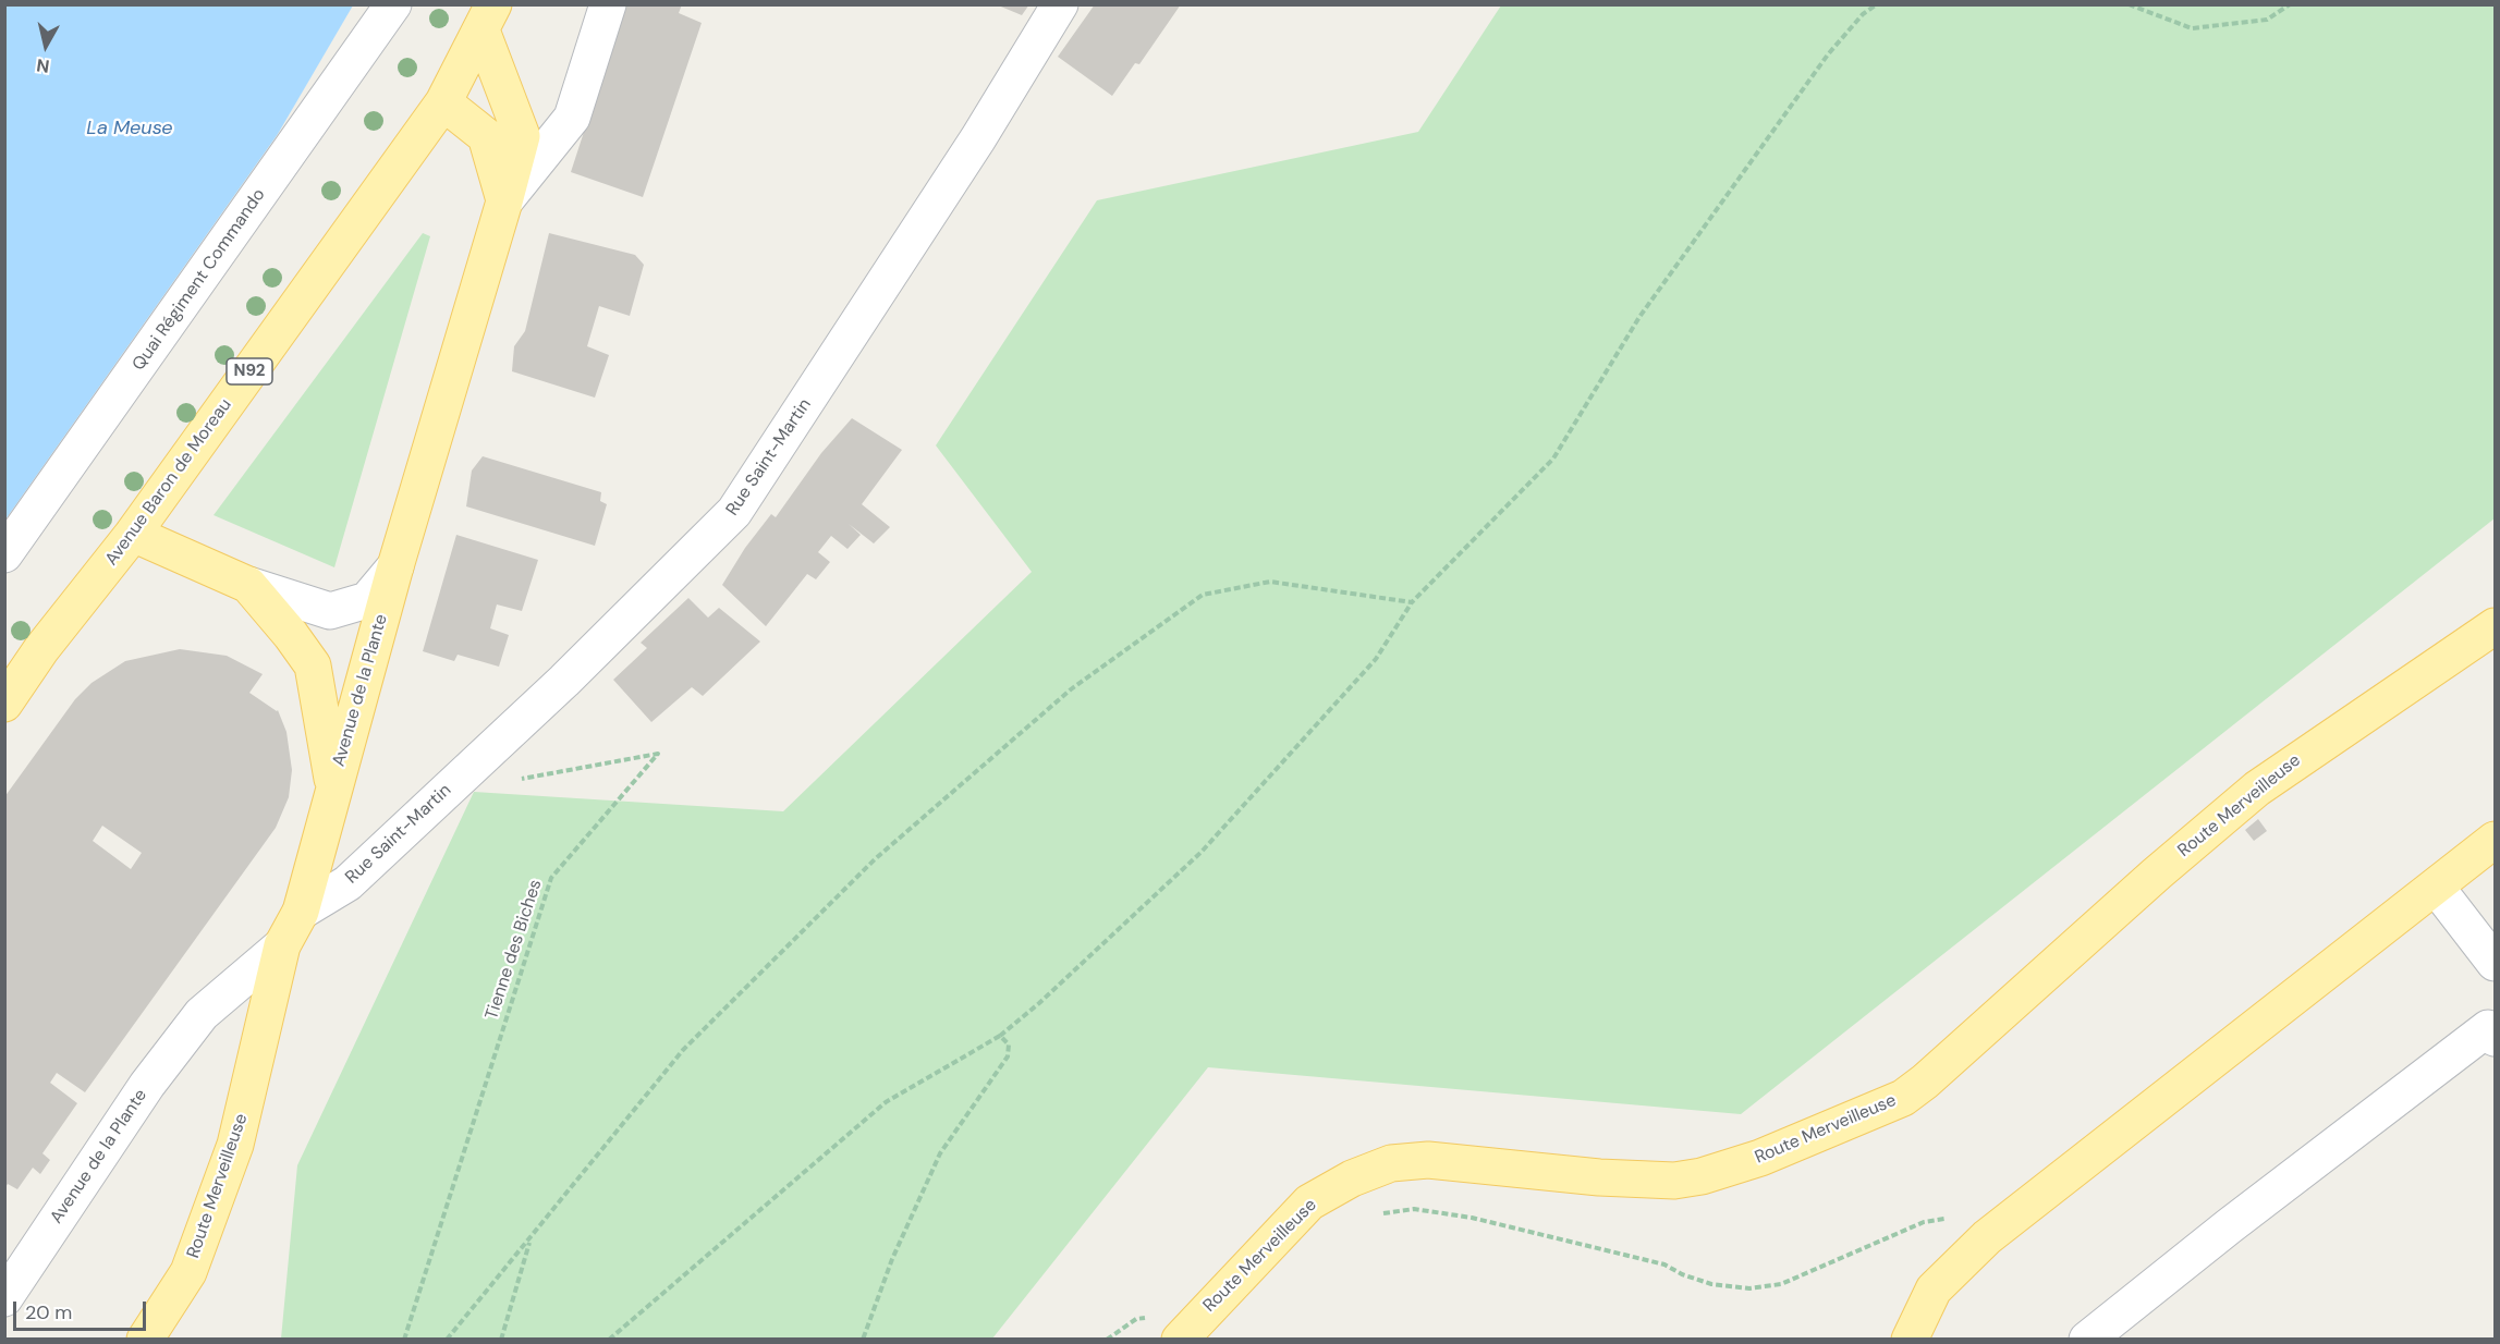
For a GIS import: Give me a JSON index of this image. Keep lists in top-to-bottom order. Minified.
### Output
{"streets":{"main road":["N92","Avenue Baron de Moreau","Avenue de la Plante","Route Merveilleuse"],"street":["Quai Régiment Commando","Rue Saint-Martin"],"path":["Tienne des Biches"]},"crossings":[["Rue Saint-Martin","Avenue de la Plante"],["Rue Saint-Martin","Tienne des Biches"],["Avenue Baron de Moreau","Avenue de la Plante"],["Avenue de la Plante","Route Merveilleuse"]],"water":["La Meuse"],"scale_bar":"20 m","north":"bottom"}
